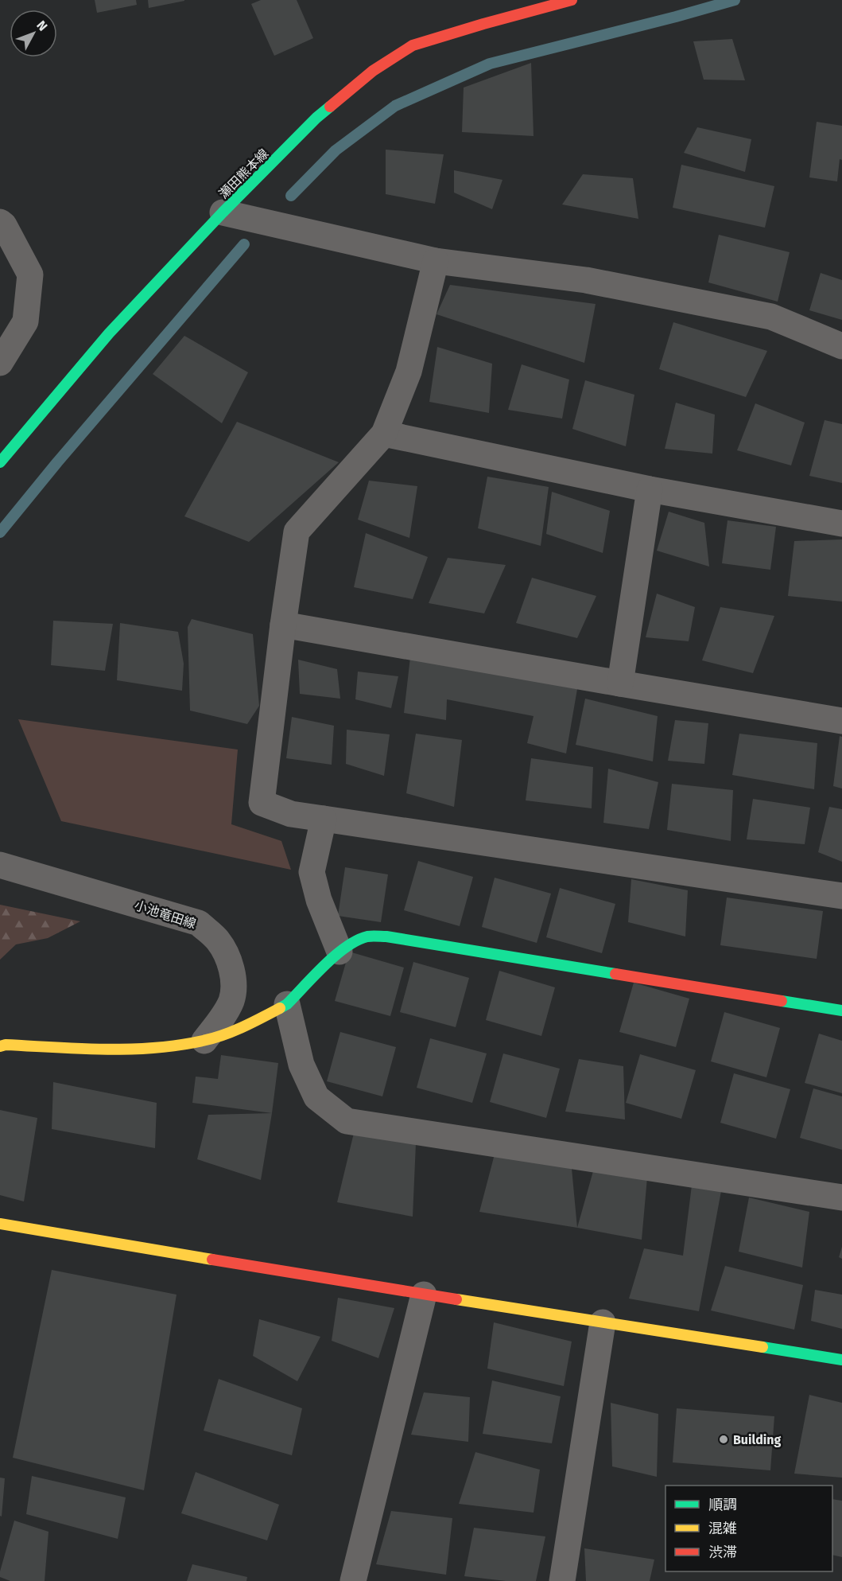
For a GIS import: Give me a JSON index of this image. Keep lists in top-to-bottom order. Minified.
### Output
{"streets":{"street":["瀬田熊本線","小池竜田線"]},"places":["Building"],"legend":["順調","混雑","渋滞"],"north":"top right"}
